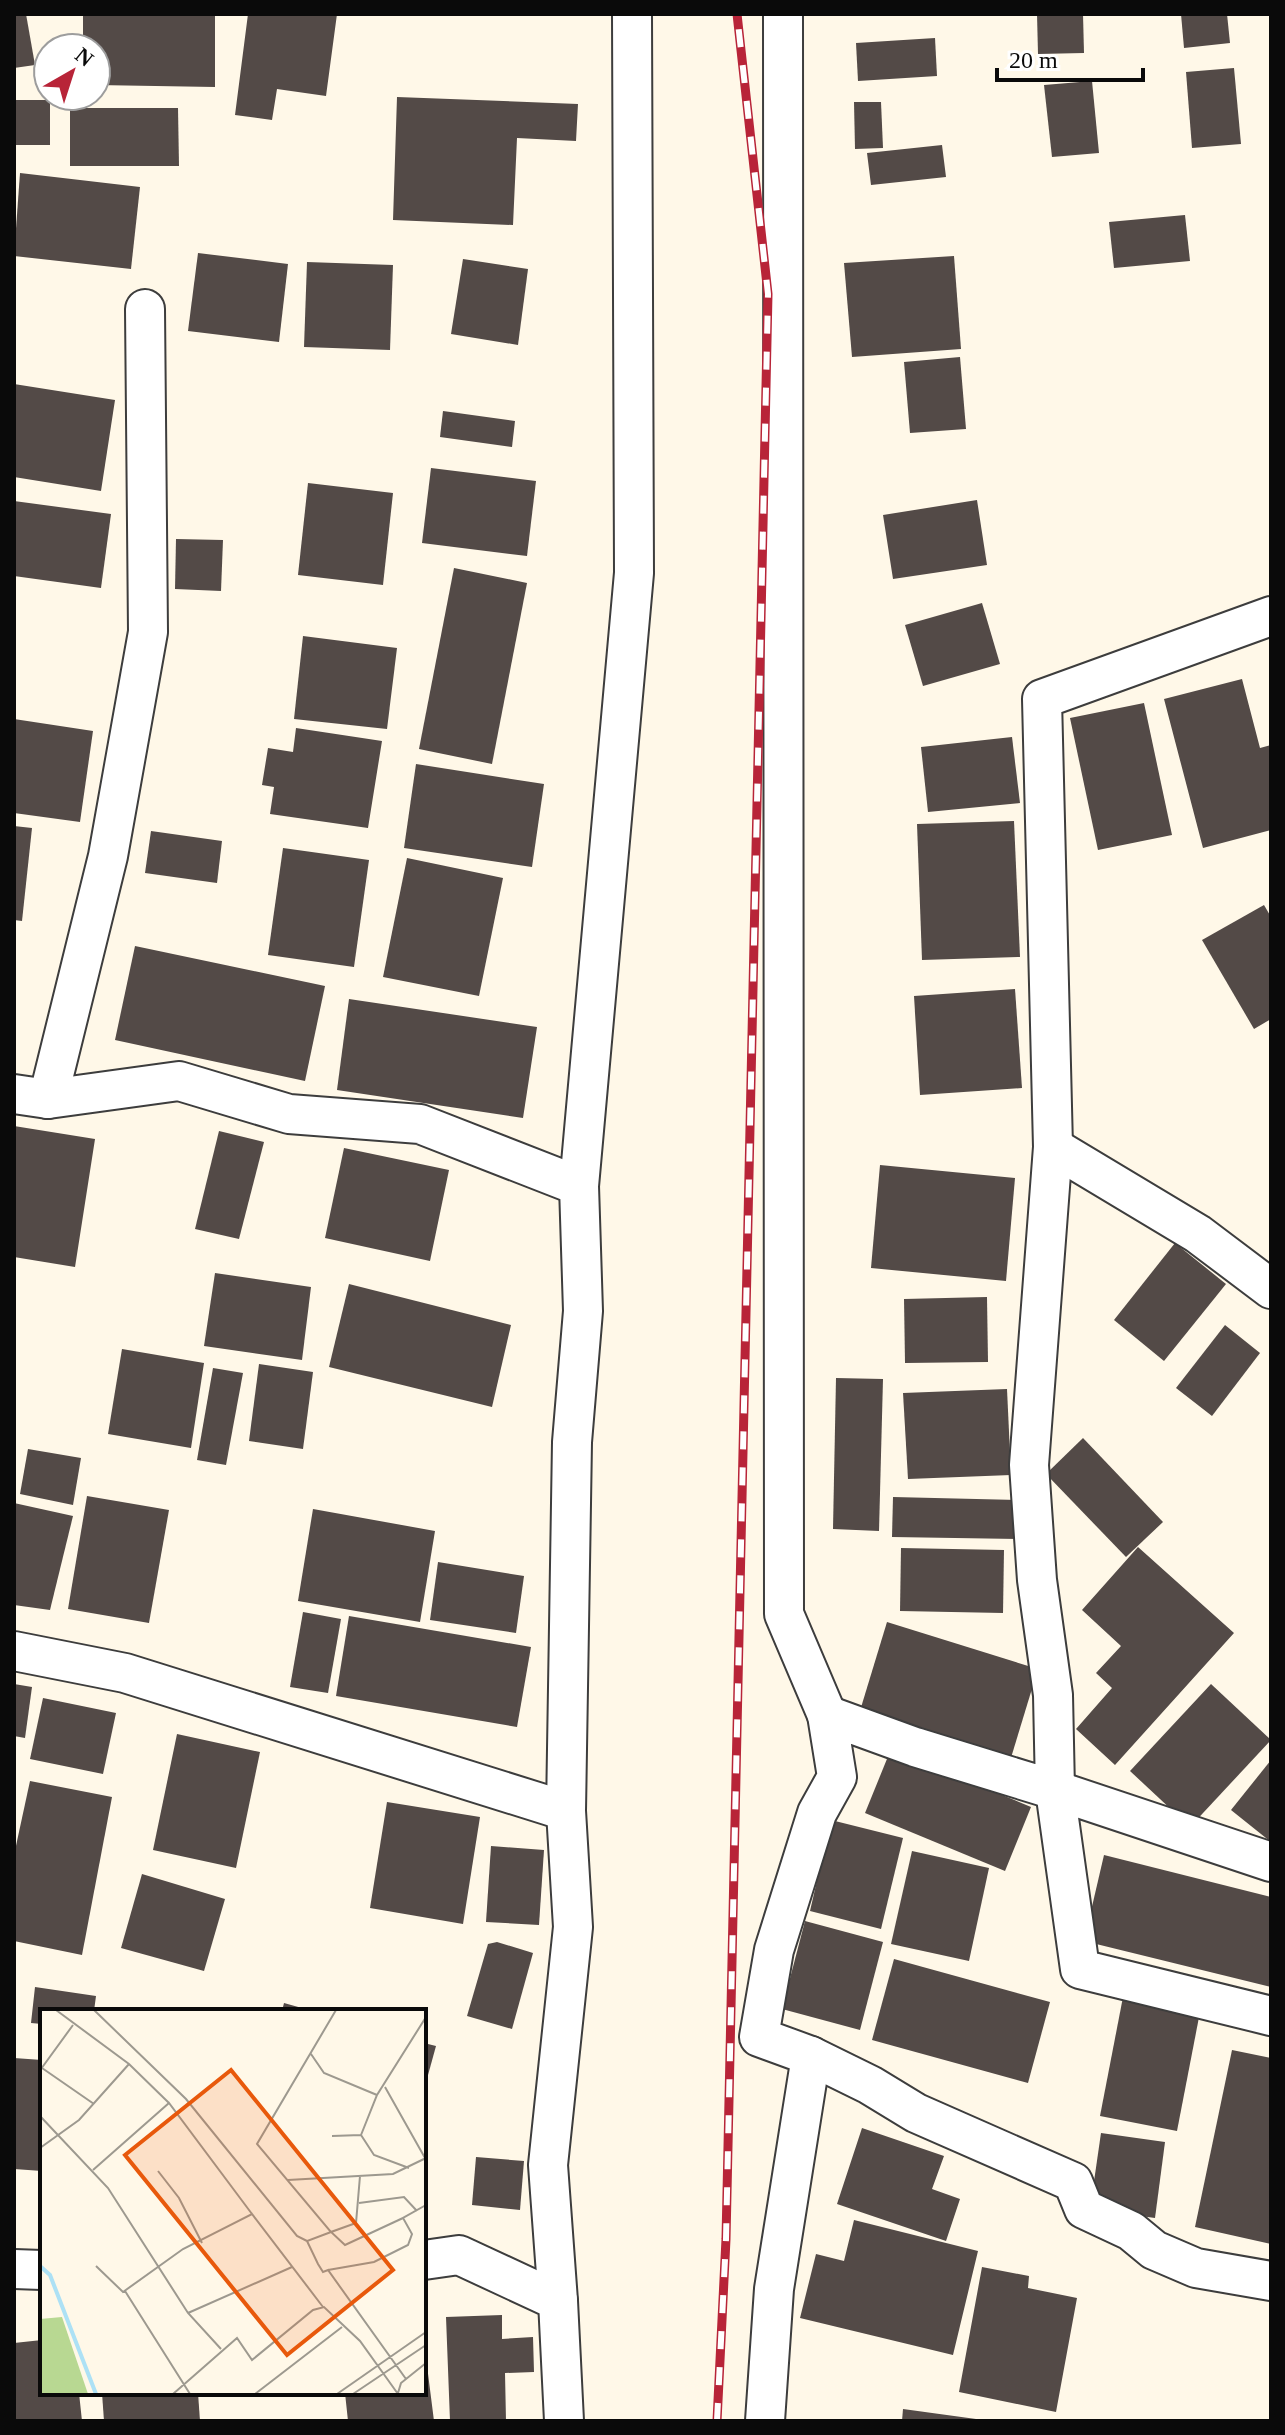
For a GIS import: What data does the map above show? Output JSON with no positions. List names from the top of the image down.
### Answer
{
  "scale_bar": "20 m",
  "north": "top right"
}
